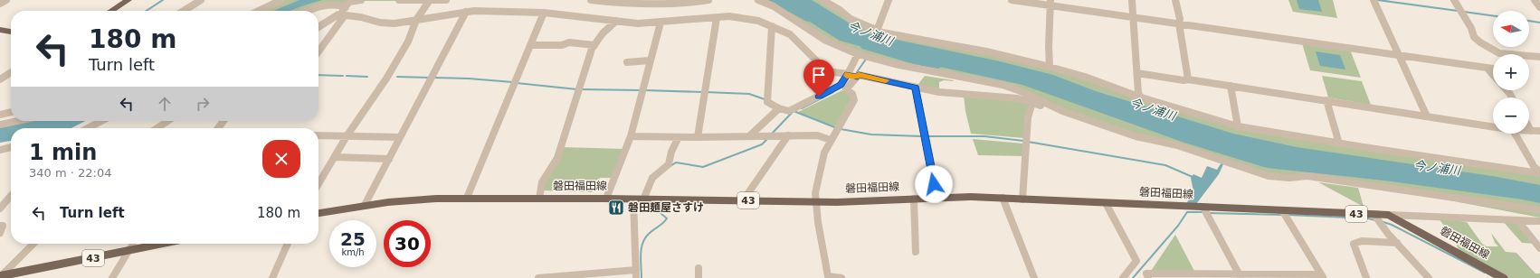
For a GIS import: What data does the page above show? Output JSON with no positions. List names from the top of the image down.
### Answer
{
  "streets": {
    "main road": ["磐田福田線", "43"]
  },
  "water": ["今ノ浦川"],
  "places": {
    "restaurant": ["磐田麺屋さすけ"]
  },
  "north": "left",
  "page": {
    "map_buttons": ["+", "−"],
    "turn": ["180 m", "Turn left"],
    "heading": ["1 min", "340 m · 22:04"],
    "list": [
      {
        "name": "Turn left",
        "value": "180 m"
      }
    ],
    "speed": "25 km/h",
    "limit": "30"
  }
}
